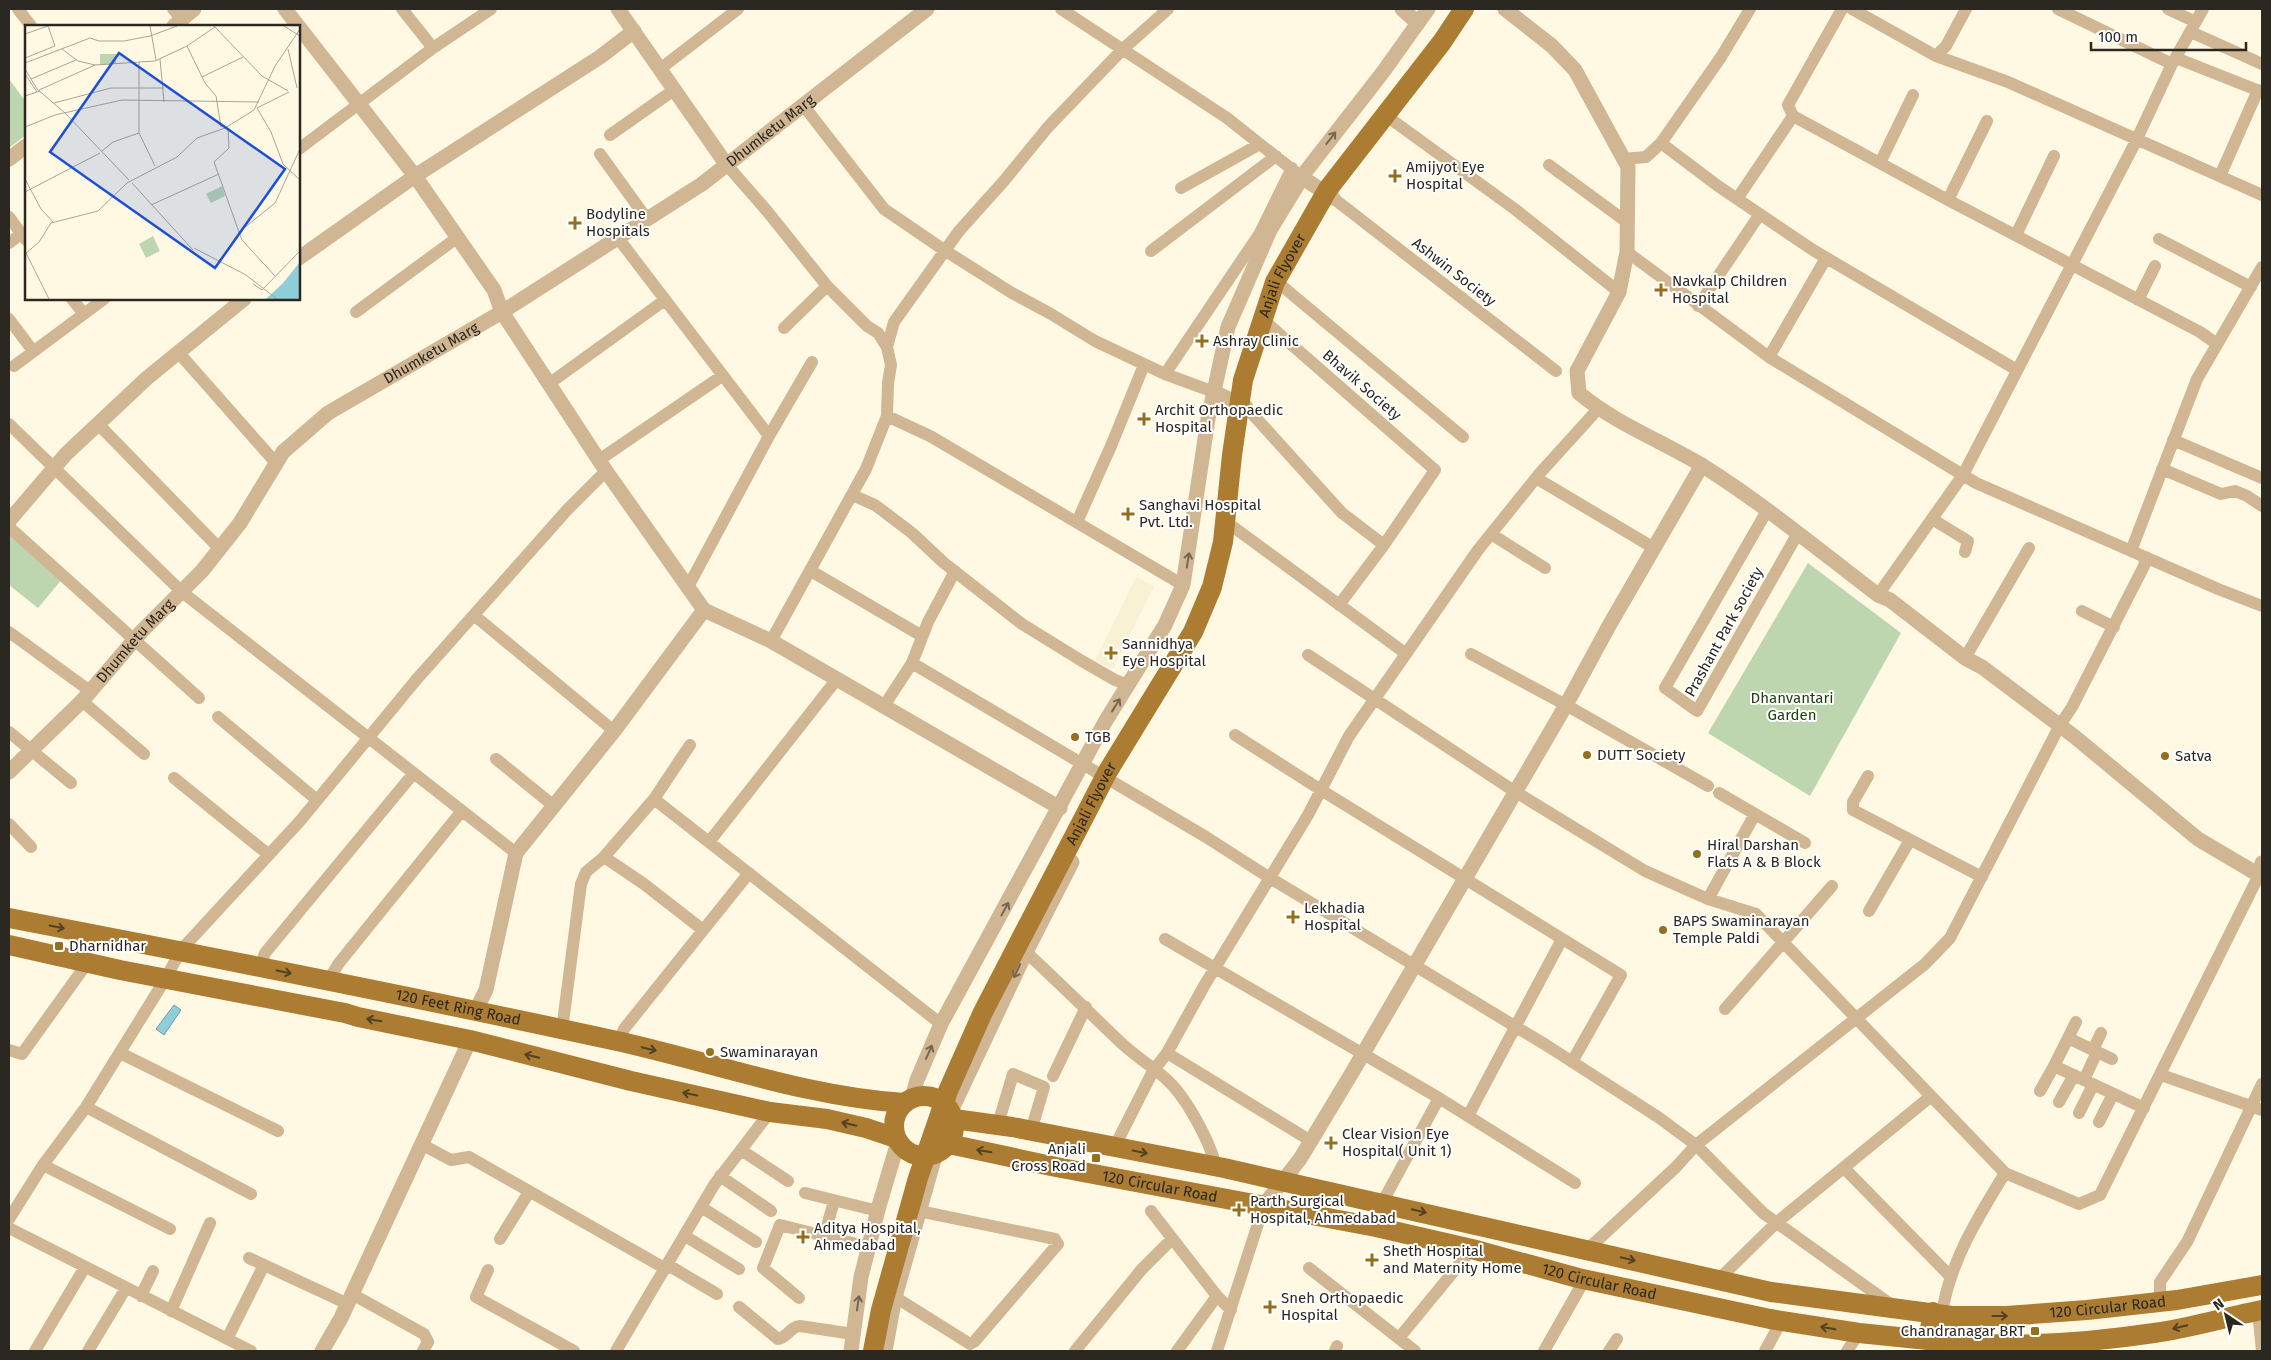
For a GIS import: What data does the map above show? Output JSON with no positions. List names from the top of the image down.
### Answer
{
  "streets": {
    "main road": ["Anjali Flyover", "120 Feet Ring Road", "120 Circular Road"],
    "street": [
      "Dhumketu Marg",
      "Ashwin Society",
      "Bhavik Society",
      "Prashant Park society"
    ]
  },
  "crossings": [
    ["120 Feet Ring Road", "120 Circular Road"]
  ],
  "parks": ["Dhanvantari Garden"],
  "places": {
    "health": [
      "Amijyot Eye Hospital",
      "Bodyline Hospitals",
      "Navkalp Children Hospital",
      "Ashray Clinic",
      "Archit Orthopaedic Hospital",
      "Sanghavi Hospital Pvt. Ltd.",
      "Sannidhya Eye Hospital",
      "Lekhadia Hospital",
      "Clear Vision Eye Hospital( Unit 1)",
      "Parth Surgical Hospital, Ahmedabad",
      "Aditya Hospital, Ahmedabad",
      "Sheth Hospital and Maternity Home",
      "Sneh Orthopaedic Hospital"
    ],
    "other": [
      "TGB",
      "DUTT Society",
      "Satva",
      "Hiral Darshan Flats A & B Block",
      "BAPS Swaminarayan Temple Paldi",
      "Swaminarayan"
    ],
    "transit": ["Dharnidhar", "Anjali Cross Road", "Chandranagar BRT"]
  },
  "scale_bar": "100 m",
  "north": "top left"
}
